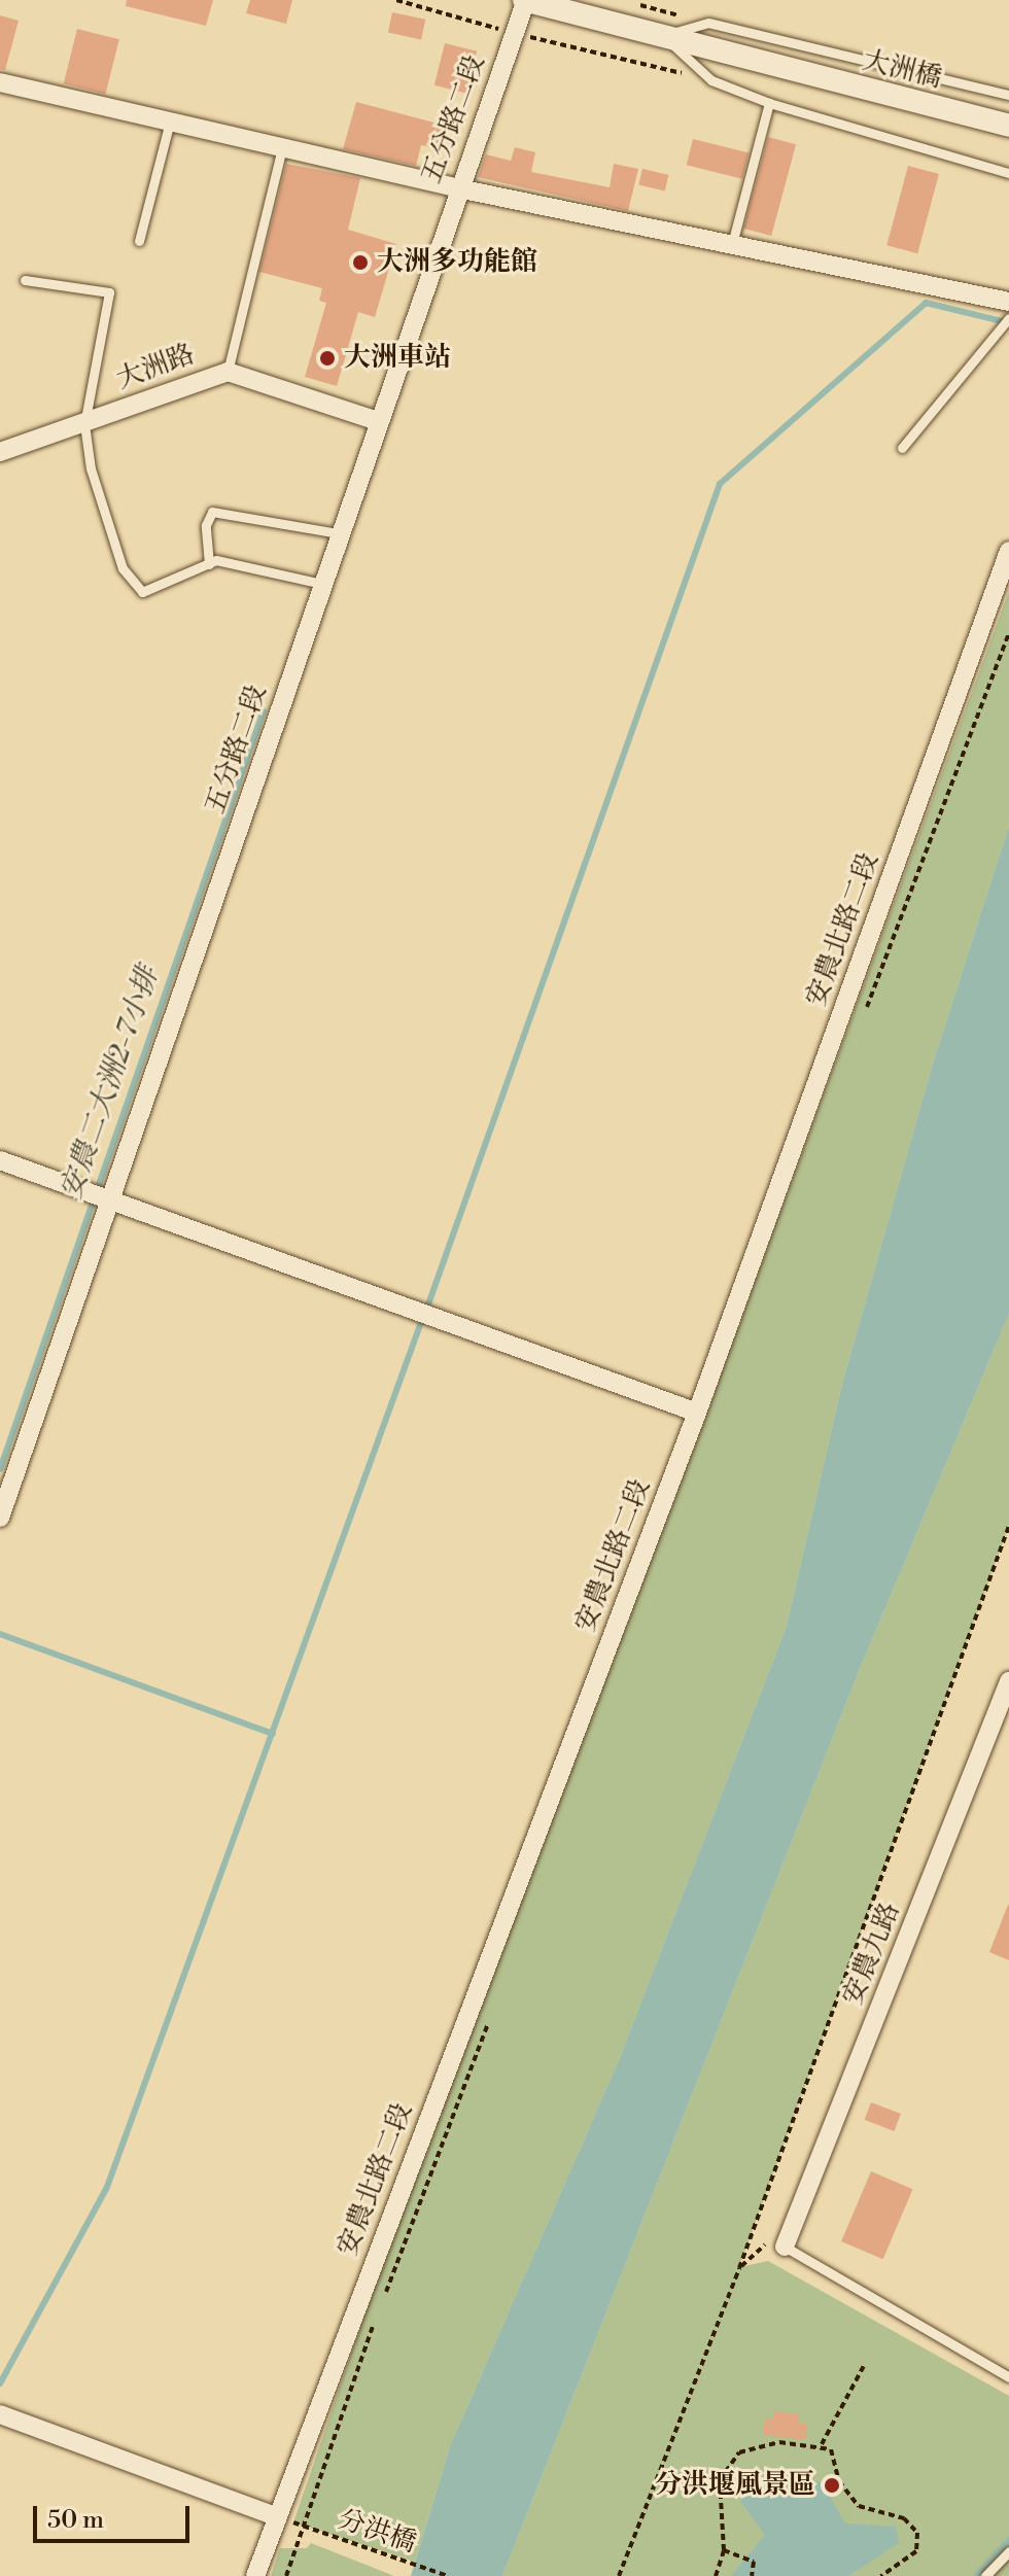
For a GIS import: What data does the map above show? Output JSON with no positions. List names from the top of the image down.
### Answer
{
  "streets": {
    "street": [
      "大洲橋",
      "五分路二段",
      "大洲路",
      "安農北路二段",
      "安農九路"
    ],
    "path": ["分洪橋"]
  },
  "crossings": [
    ["五分路二段", "大洲路"],
    ["安農北路二段", "分洪橋"]
  ],
  "water": ["安農二大洲2-7小排"],
  "places": ["大洲多功能館", "大洲車站", "分洪堰風景區"],
  "scale_bar": "50 m"
}
